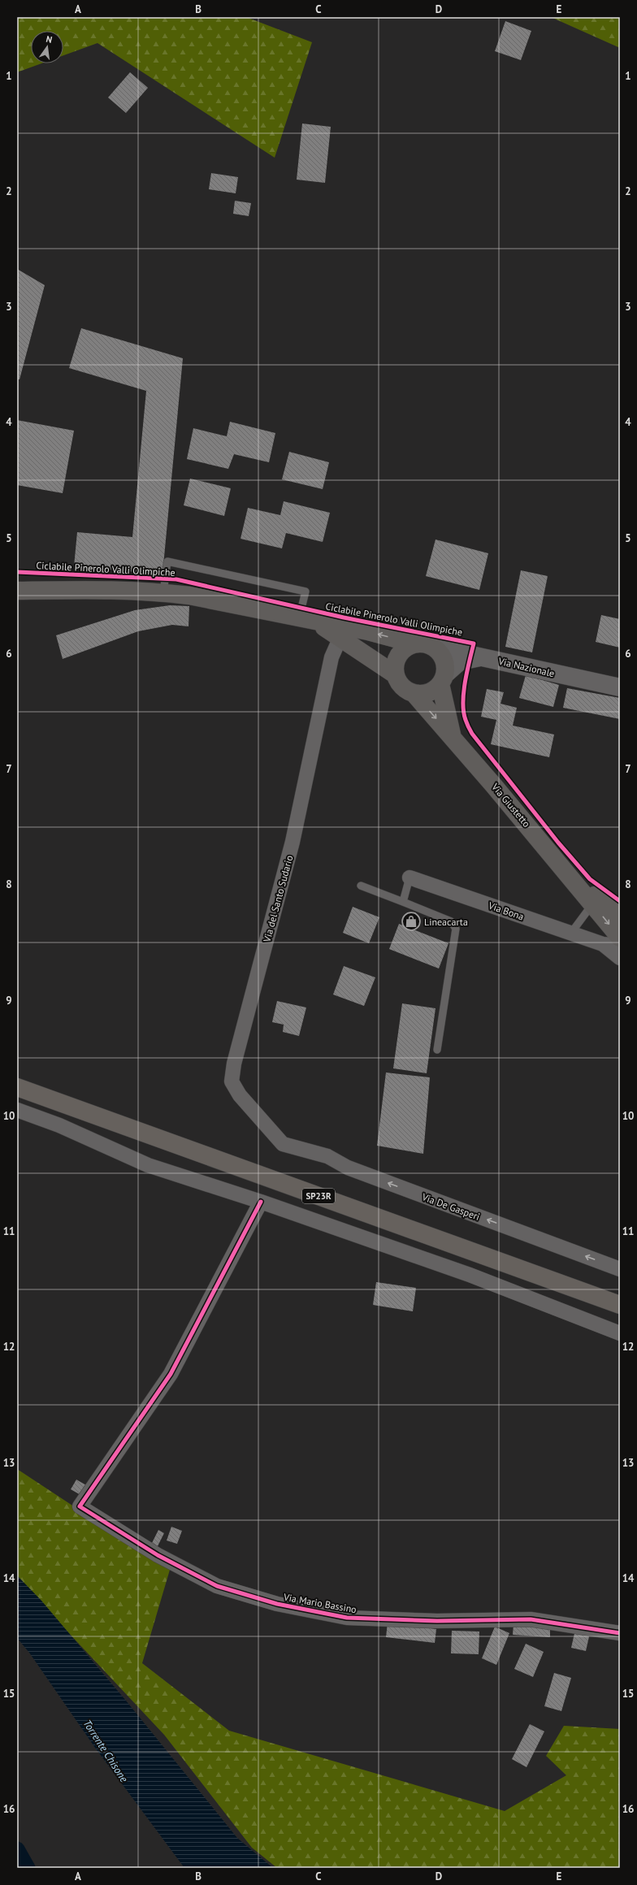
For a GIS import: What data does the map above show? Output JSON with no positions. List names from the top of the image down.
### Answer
{
  "streets": {
    "main road": ["Via Giustetto", "SP23R"],
    "street": [
      "Via Nazionale",
      "Via del Santo Sudario",
      "Via Bona",
      "Via De Gasperi",
      "Via Mario Bassino"
    ],
    "cycle path": ["Ciclabile Pinerolo Valli Olimpiche"]
  },
  "crossings": [
    ["Via Nazionale", "Via Giustetto"],
    ["Via del Santo Sudario", "Via De Gasperi"]
  ],
  "water": ["Torrente Chisone"],
  "places": {
    "shop": ["Lineacarta"]
  },
  "north": "top",
  "grid": {
    "columns": [
      "A",
      "B",
      "C",
      "D",
      "E"
    ],
    "rows": [
      "1",
      "2",
      "3",
      "4",
      "5",
      "6",
      "7",
      "8",
      "9",
      "10",
      "11",
      "12",
      "13",
      "14",
      "15",
      "16"
    ]
  }
}
